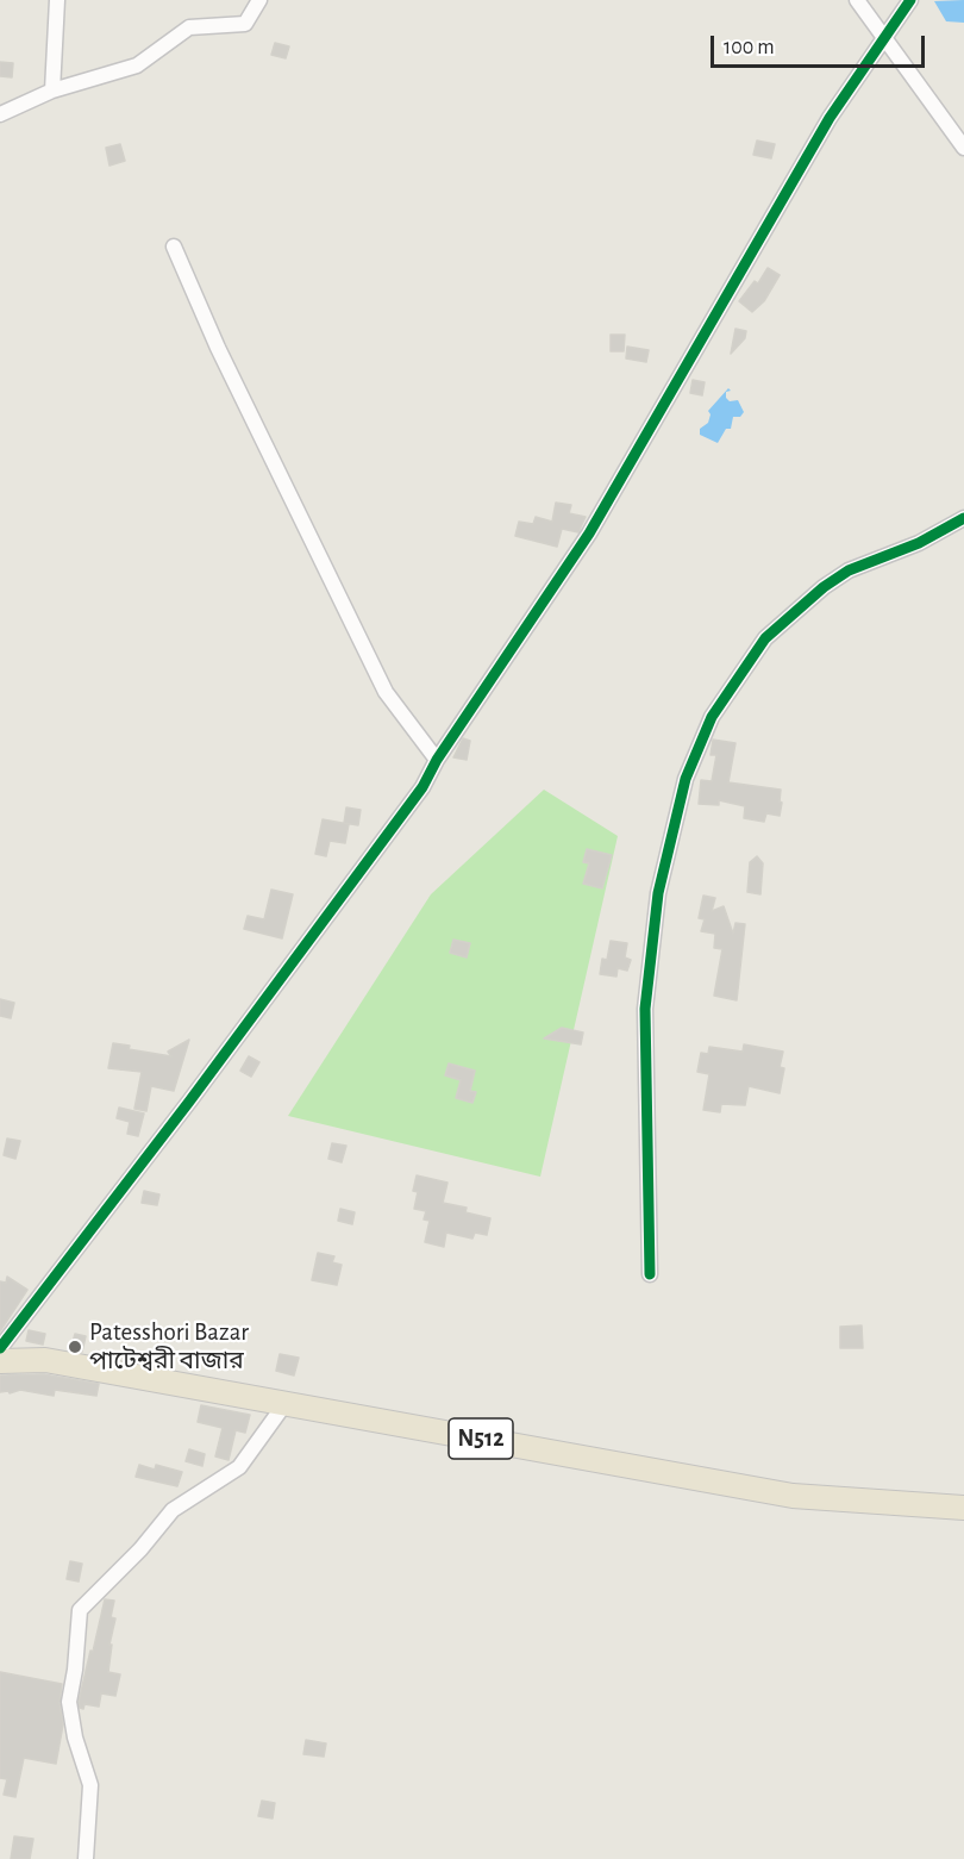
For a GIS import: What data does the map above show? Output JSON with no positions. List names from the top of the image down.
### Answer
{
  "streets": {
    "highway": ["N512"]
  },
  "places": ["Patesshori Bazar পাটেশ্বরী বাজার"],
  "scale_bar": "100 m"
}
